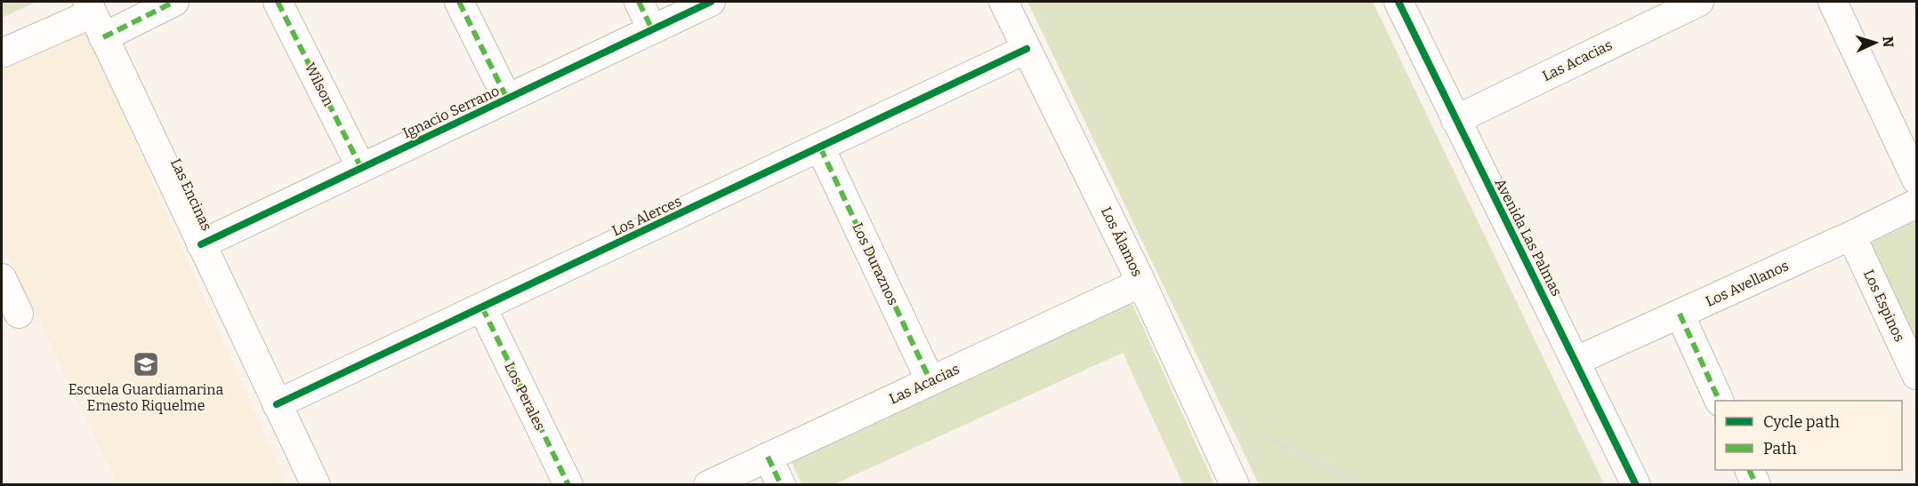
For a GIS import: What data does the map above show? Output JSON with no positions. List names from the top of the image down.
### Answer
{
  "streets": {
    "street": [
      "Las Acacias",
      "Wilson",
      "Ignacio Serrano",
      "Las Encinas",
      "Los Alerces",
      "Avenida Las Palmas",
      "Los Álamos",
      "Los Duraznos",
      "Los Avellanos",
      "Los Espinos",
      "Los Perales"
    ]
  },
  "crossings": [
    ["Las Acacias", "Avenida Las Palmas"],
    ["Las Acacias", "Los Álamos"],
    ["Las Acacias", "Los Duraznos"],
    ["Wilson", "Ignacio Serrano"],
    ["Ignacio Serrano", "Las Encinas"],
    ["Las Encinas", "Los Alerces"],
    ["Los Alerces", "Los Álamos"],
    ["Los Alerces", "Los Duraznos"],
    ["Los Alerces", "Los Perales"],
    ["Avenida Las Palmas", "Los Avellanos"],
    ["Los Avellanos", "Los Espinos"]
  ],
  "places": {
    "school or university": ["Escuela Guardiamarina Ernesto Riquelme"]
  },
  "legend": ["Cycle path", "Path"],
  "north": "right"
}
